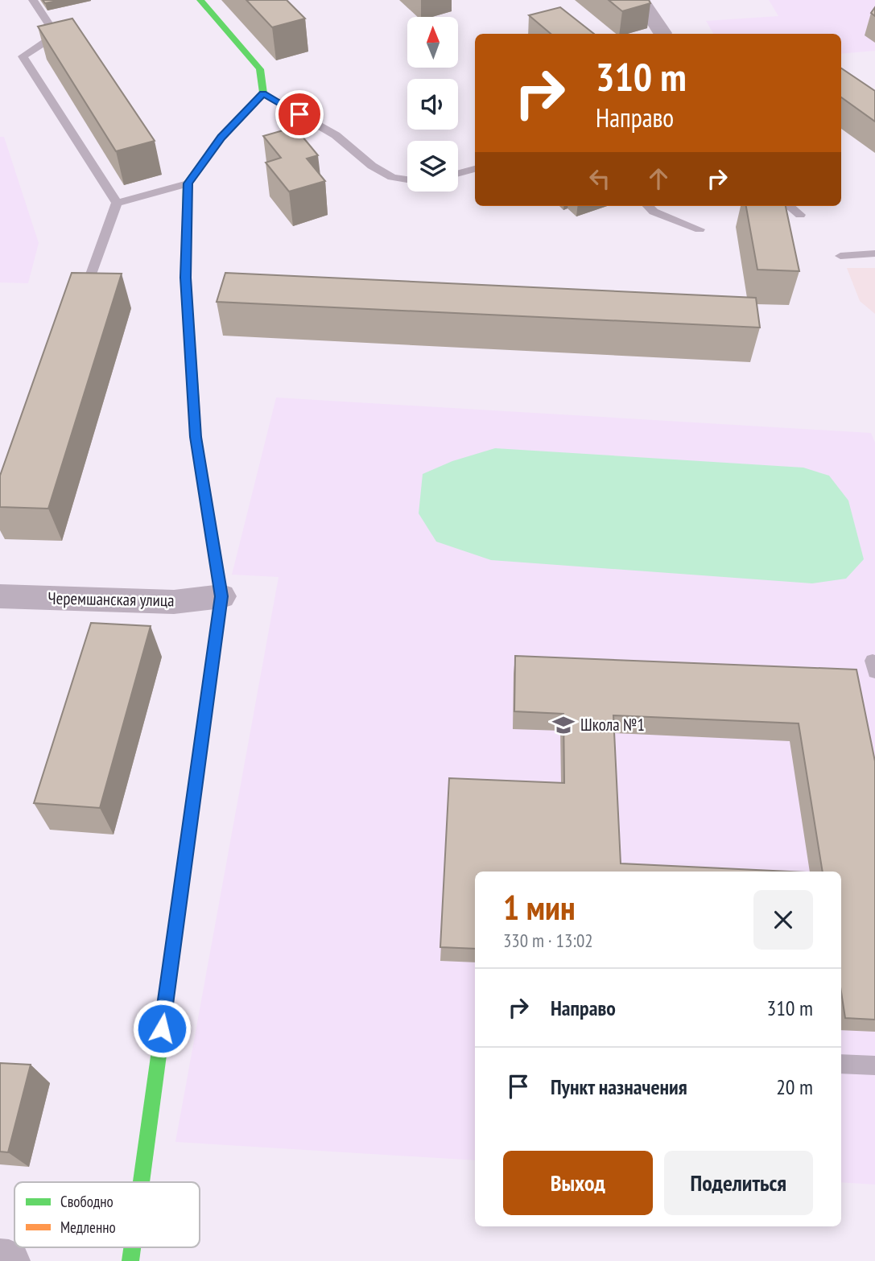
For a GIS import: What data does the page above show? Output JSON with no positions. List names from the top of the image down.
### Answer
{
  "streets": {
    "street": ["Черемшанская улица"]
  },
  "places": {
    "school or university": ["Школа №1"]
  },
  "legend": ["Свободно", "Медленно"],
  "north": "top",
  "page": {
    "turn": ["310 m", "Направо"],
    "heading": ["1 мин", "330 m · 13:02"],
    "list": [
      {
        "name": "Направо",
        "value": "310 m"
      },
      {
        "name": "Пункт назначения",
        "value": "20 m"
      }
    ],
    "buttons": ["Выход", "Поделиться"]
  }
}
